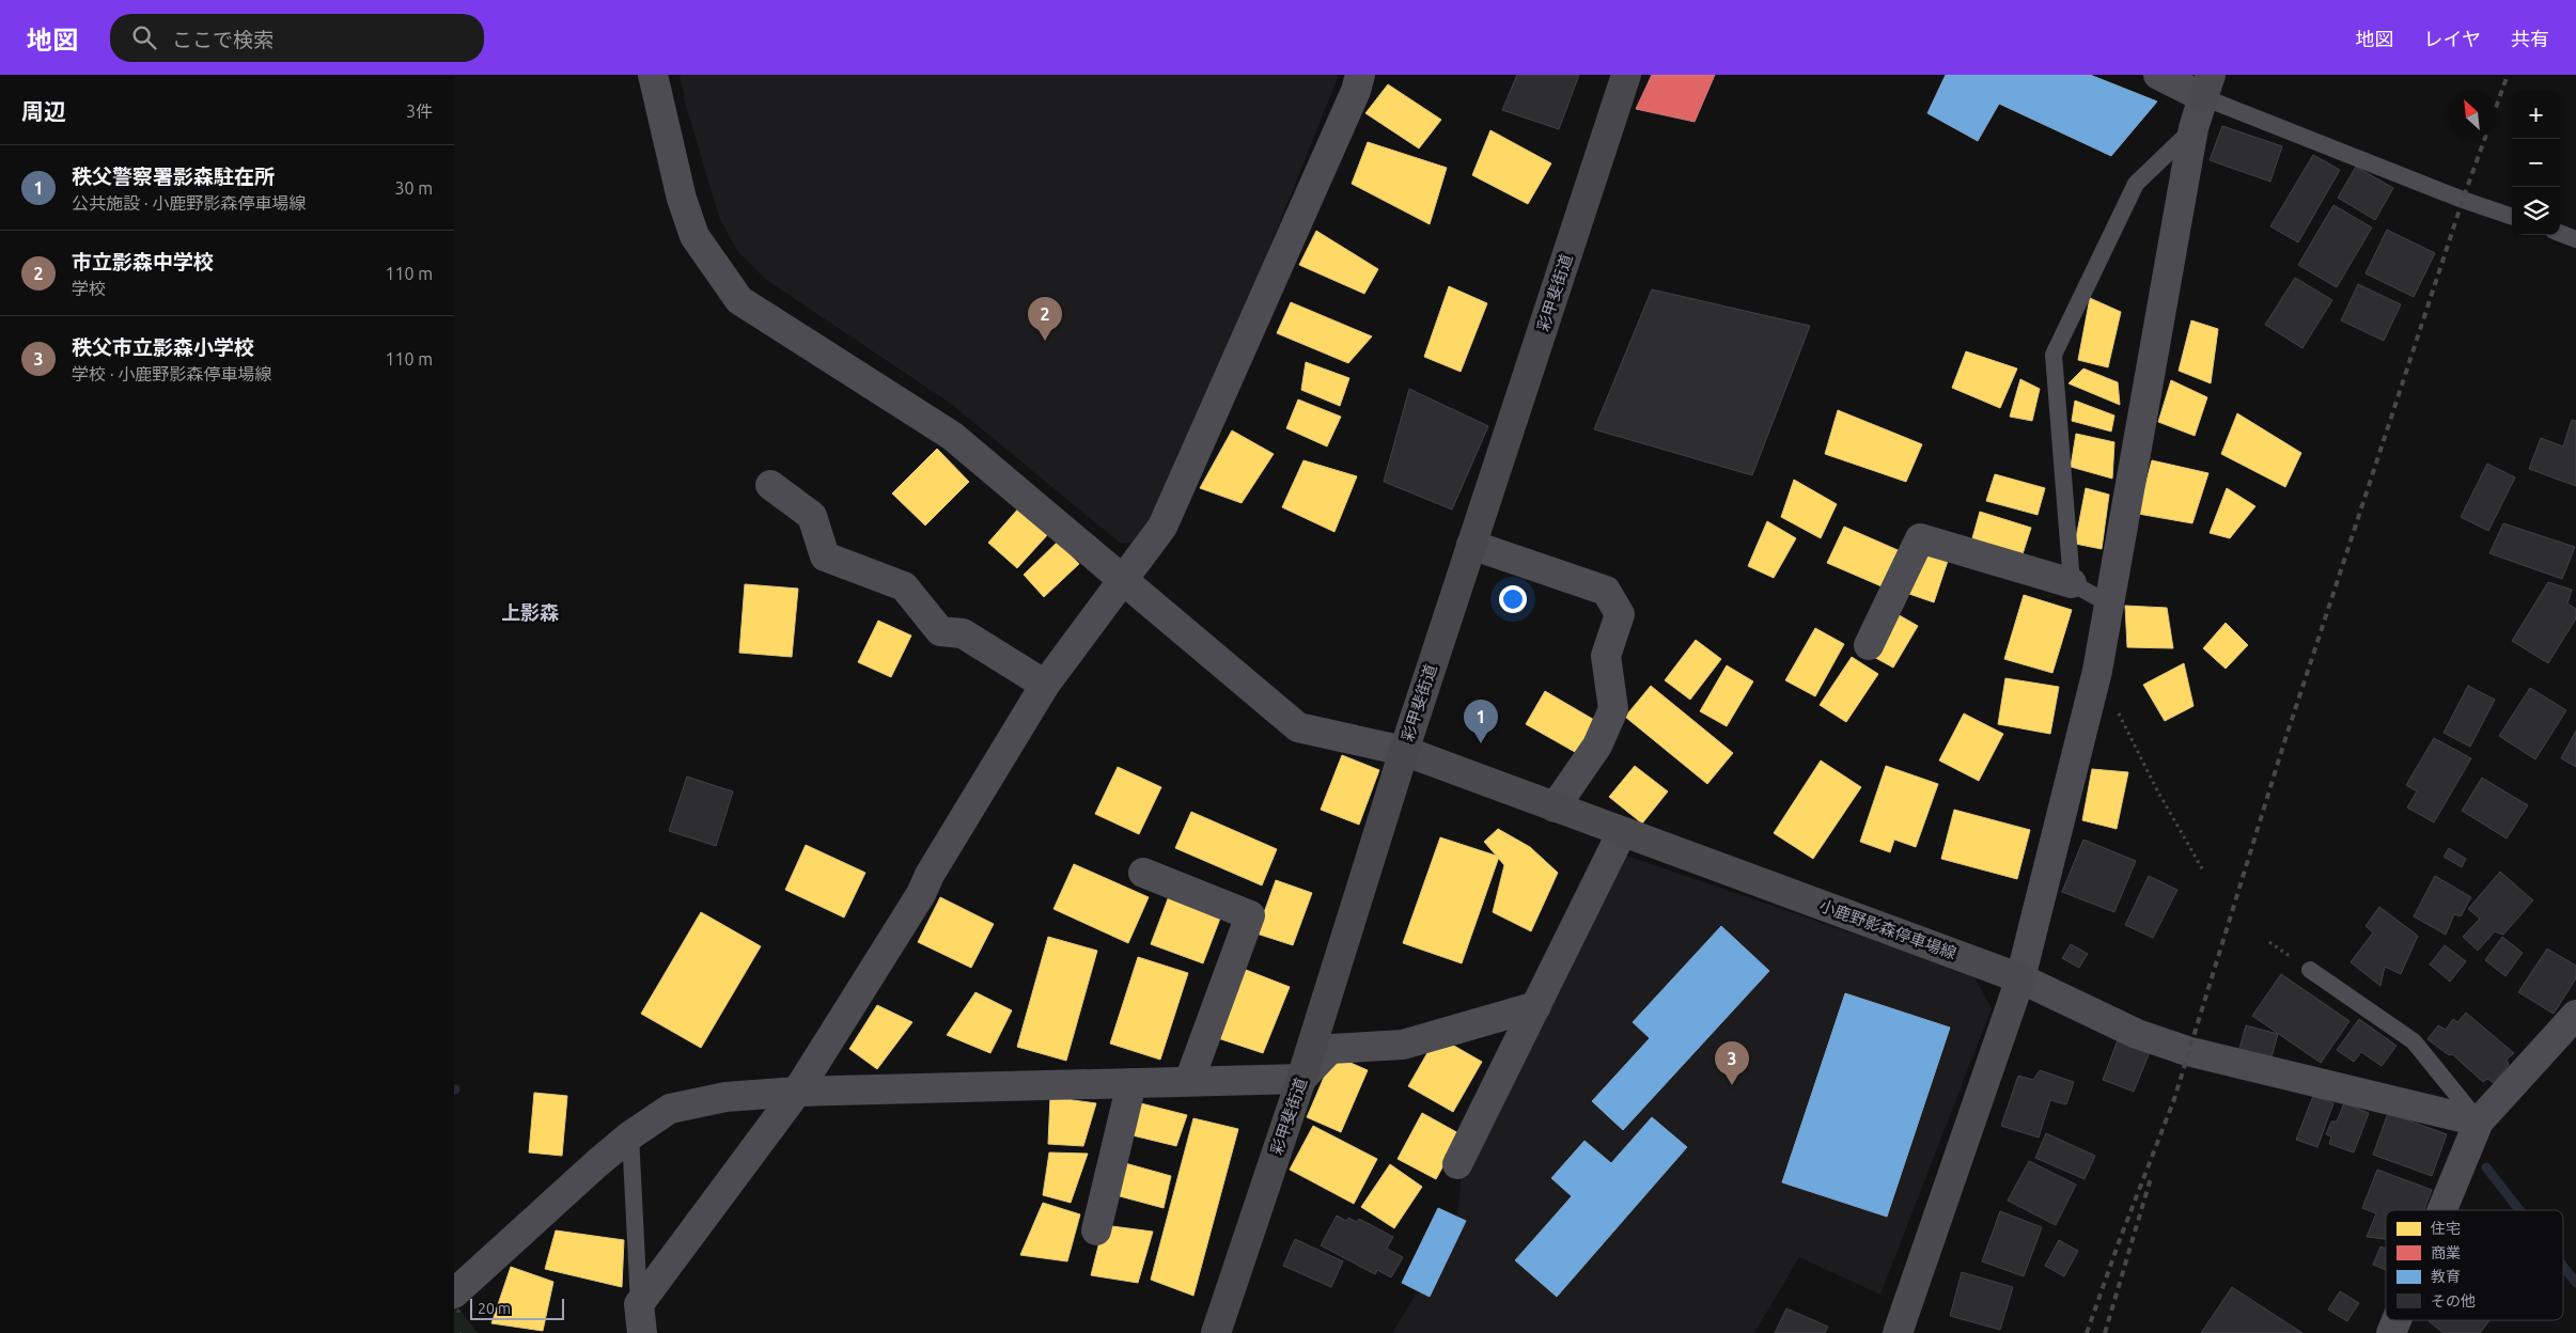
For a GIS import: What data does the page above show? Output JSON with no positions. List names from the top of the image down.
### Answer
{
  "streets": {
    "highway": ["彩甲斐街道"],
    "main road": ["小鹿野影森停車場線"]
  },
  "crossings": [
    ["彩甲斐街道", "小鹿野影森停車場線"]
  ],
  "districts": ["上影森"],
  "legend": [
    "住宅",
    "商業",
    "教育",
    "その他"
  ],
  "scale_bar": "20 m",
  "north": "top left",
  "page": {
    "header": "地図",
    "search": "ここで検索",
    "nav": ["地図", "レイヤ", "共有"],
    "heading": ["周辺", "3件"],
    "map_buttons": ["+", "−"],
    "list": [
      {
        "mark": "1",
        "name": "秩父警察署影森駐在所",
        "note": "公共施設 · 小鹿野影森停車場線",
        "value": "30 m"
      },
      {
        "mark": "2",
        "name": "市立影森中学校",
        "note": "学校",
        "value": "110 m"
      },
      {
        "mark": "3",
        "name": "秩父市立影森小学校",
        "note": "学校 · 小鹿野影森停車場線",
        "value": "110 m"
      }
    ],
    "pins": ["2", "1", "3"],
    "scale": "20 m"
  }
}
